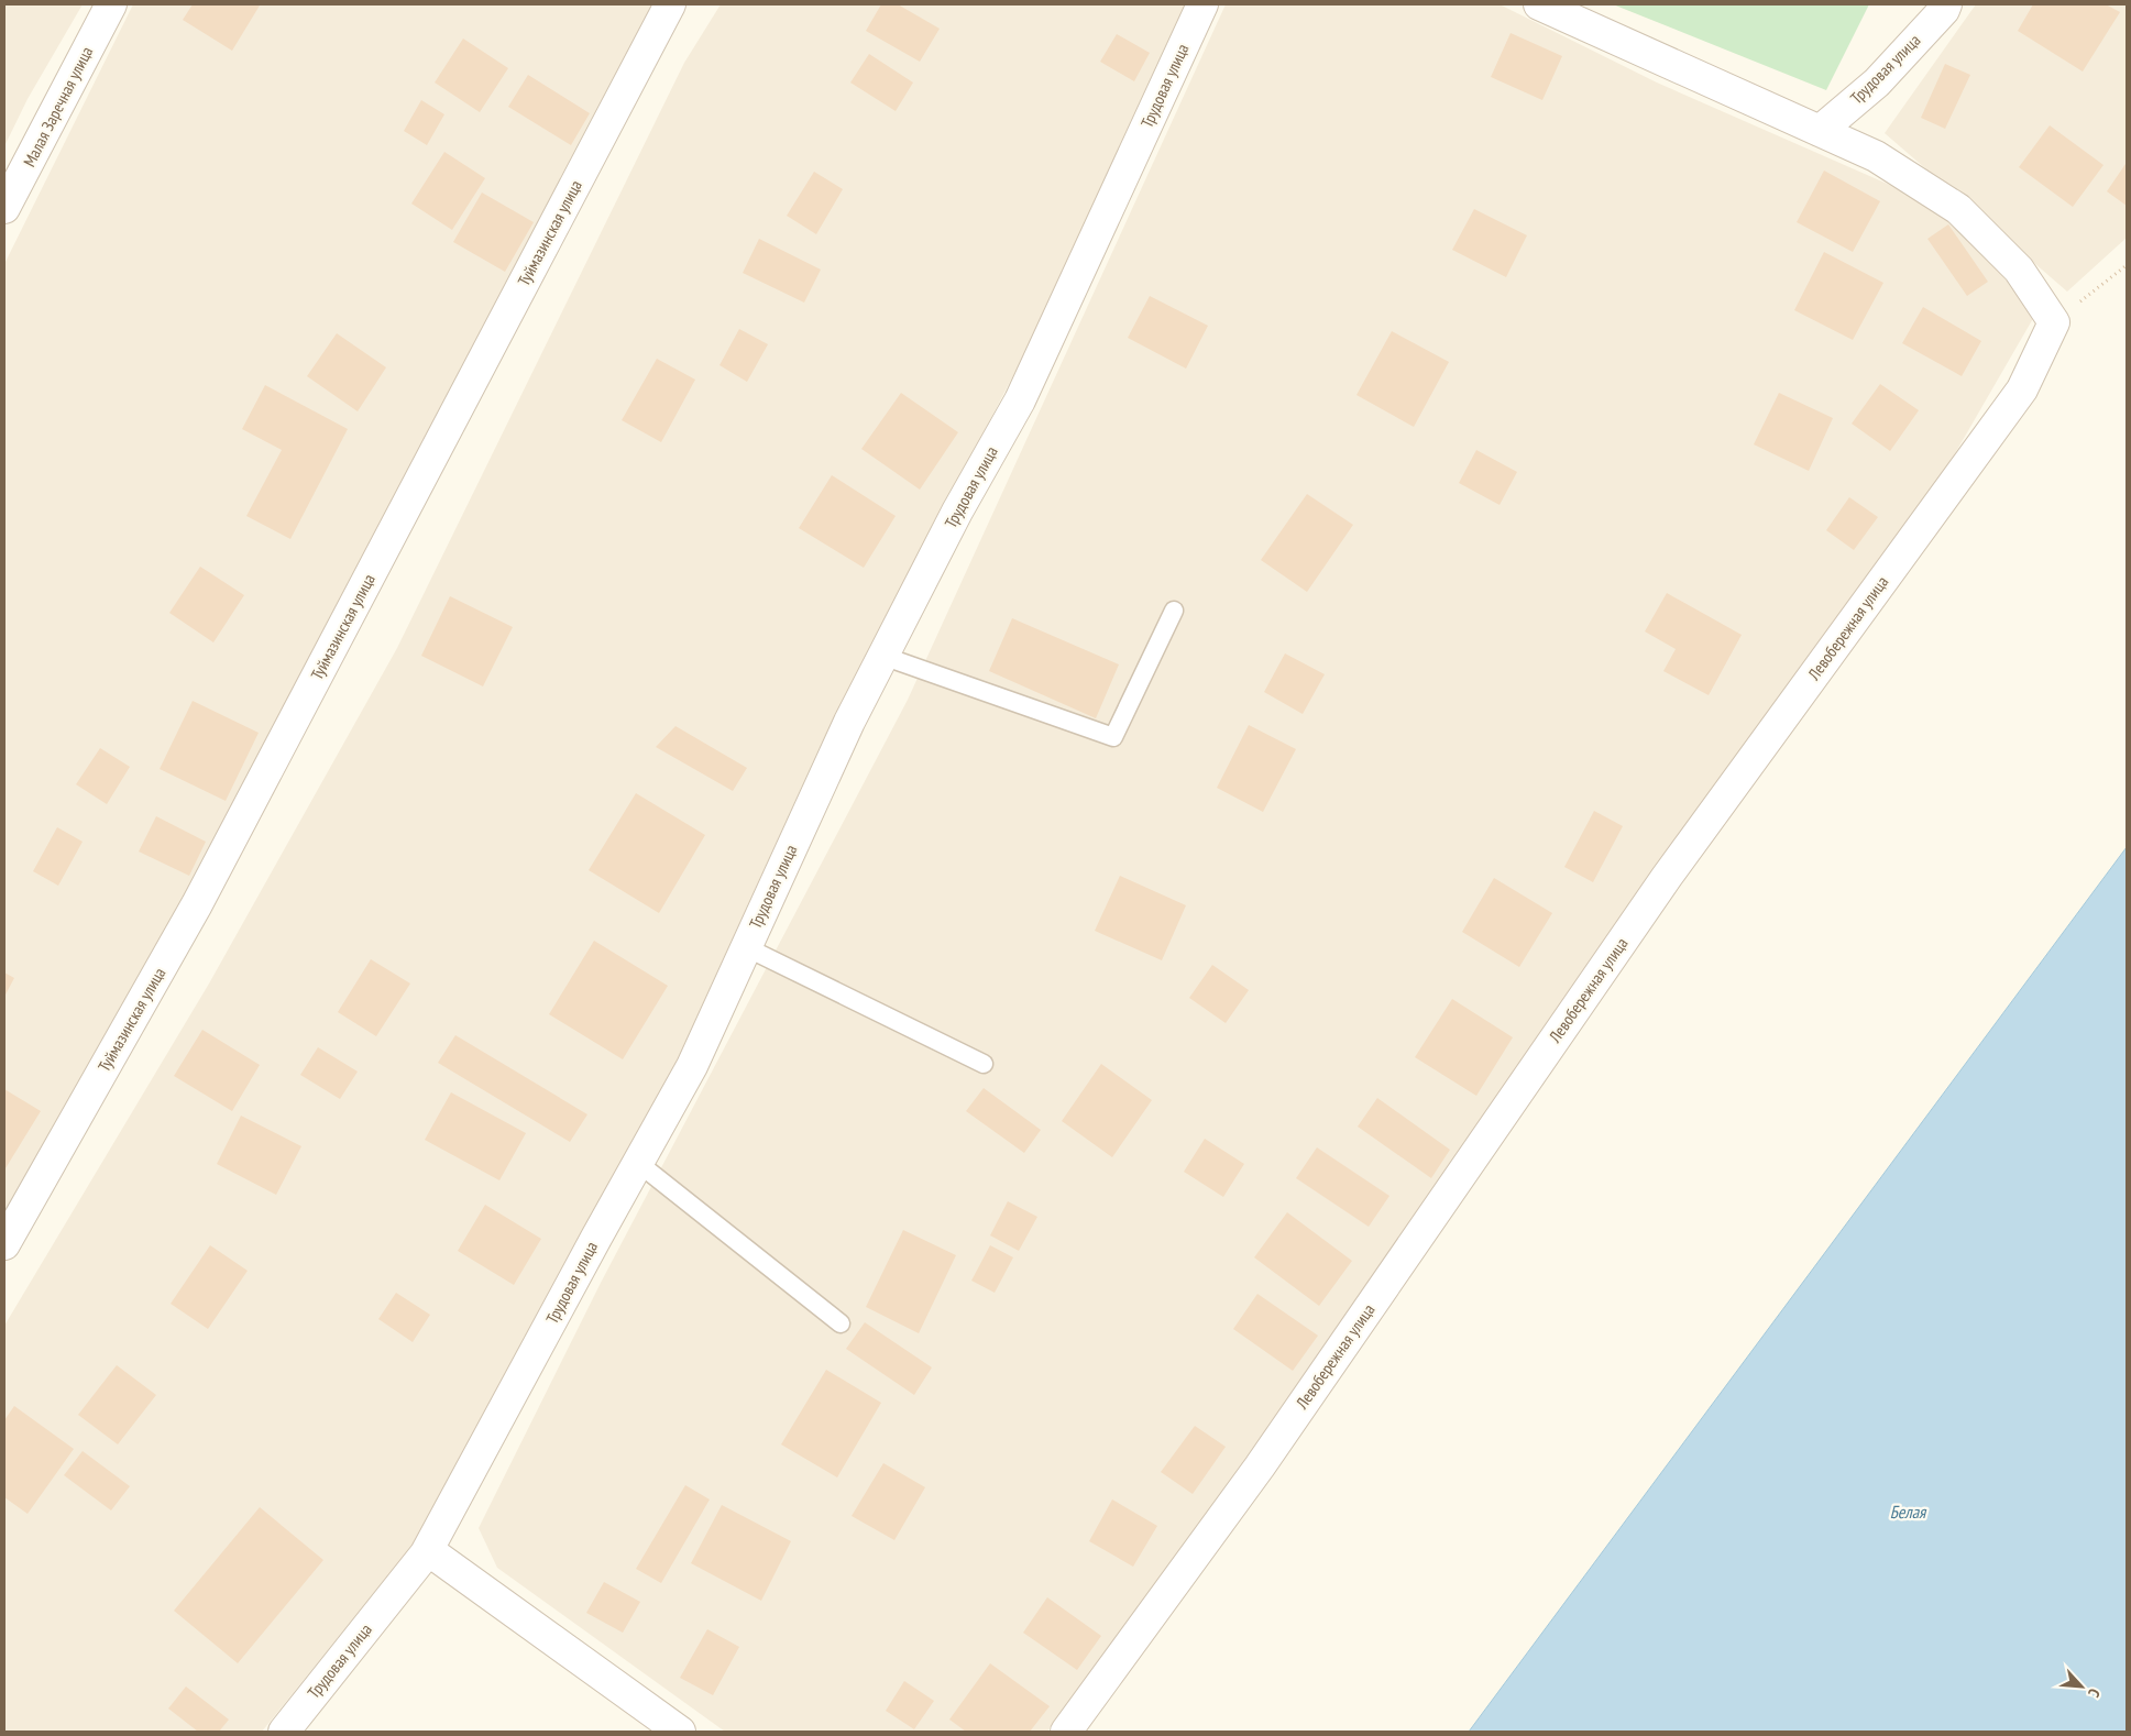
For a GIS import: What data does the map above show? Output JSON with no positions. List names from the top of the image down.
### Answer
{
  "streets": {
    "street": [
      "Трудовая улица",
      "Малая Заречная улица",
      "Туймазинская улица",
      "Левобережная улица"
    ]
  },
  "water": ["Белая"],
  "north": "bottom right"
}
